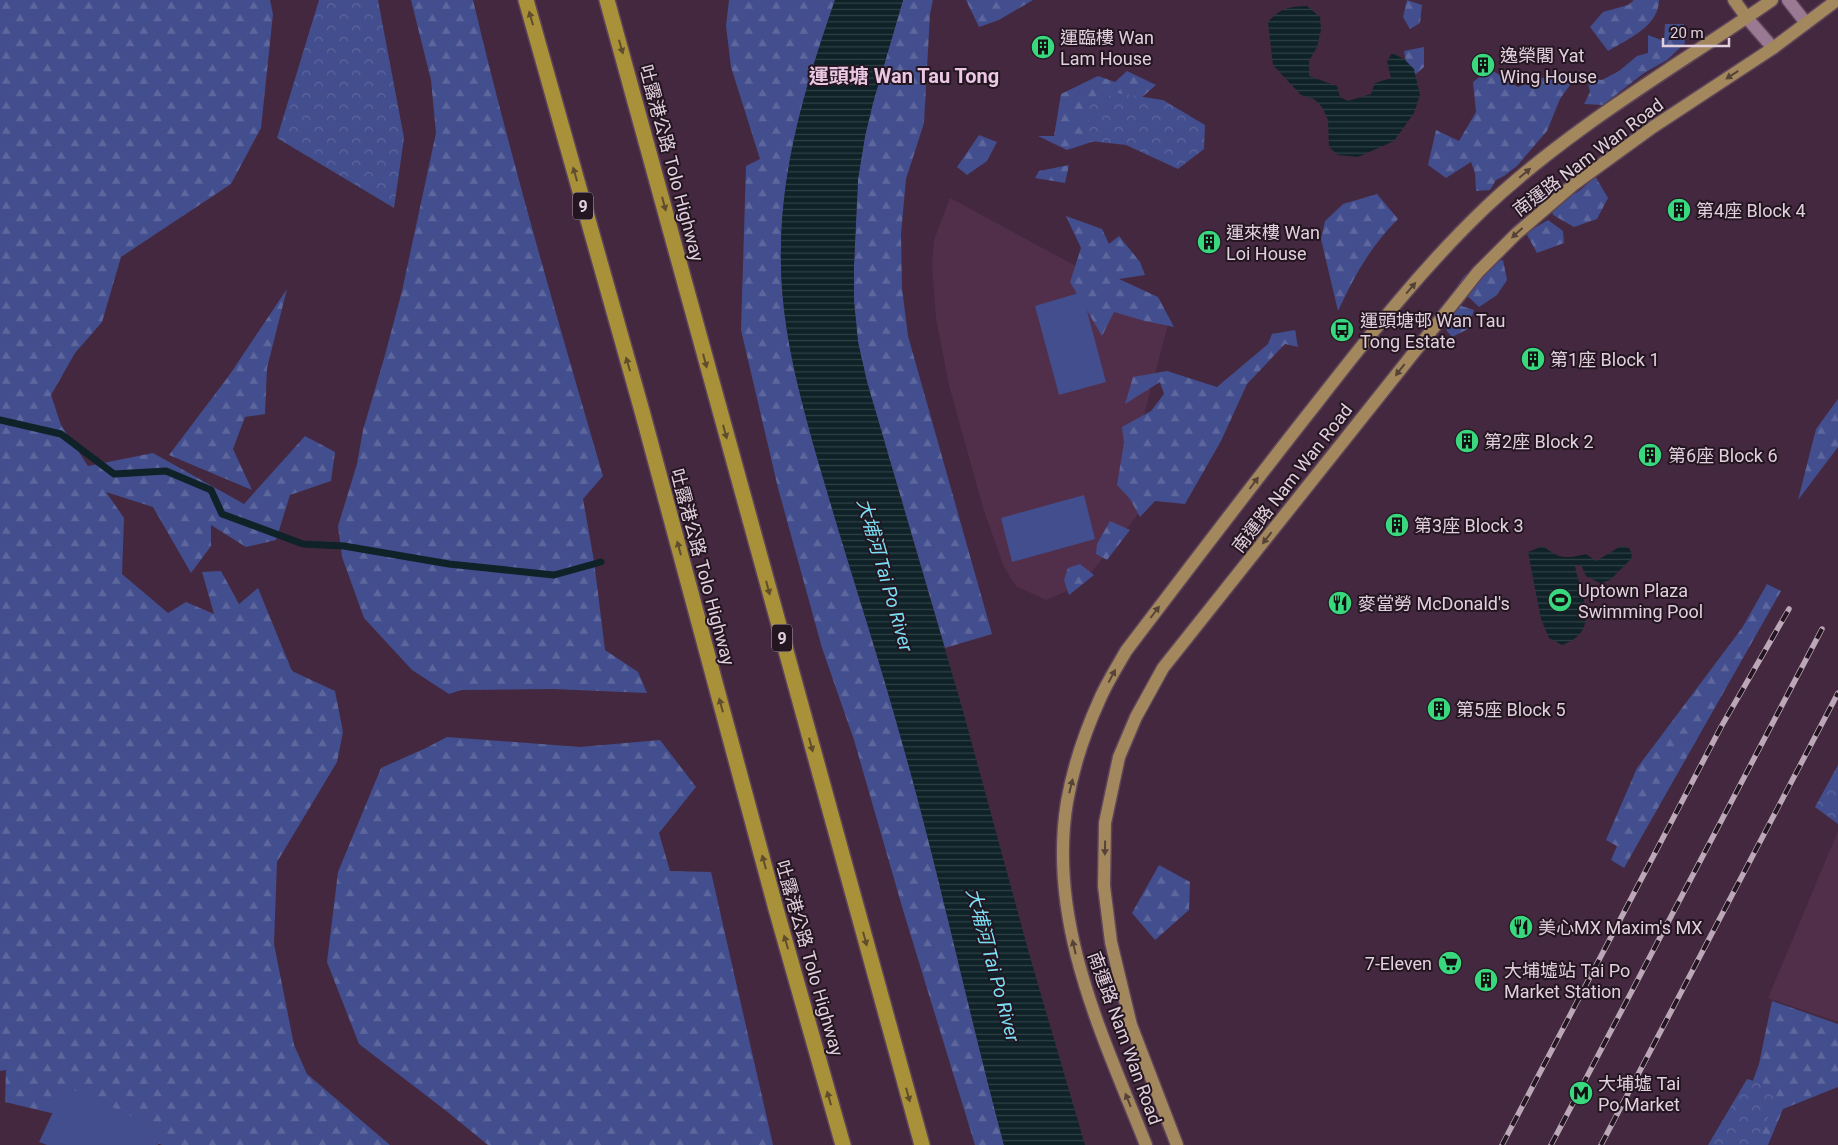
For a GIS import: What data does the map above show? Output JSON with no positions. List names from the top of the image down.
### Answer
{
  "streets": {
    "highway": ["吐露港公路 Tolo Highway", "9"],
    "main road": ["南運路 Nam Wan Road"]
  },
  "districts": ["運頭塘 Wan Tau Tong"],
  "water": ["大埔河 Tai Po River"],
  "places": {
    "building": [
      "運臨樓 Wan Lam House",
      "逸榮閣 Yat Wing House",
      "第4座 Block 4",
      "運來樓 Wan Loi House",
      "第1座 Block 1",
      "第2座 Block 2",
      "第6座 Block 6",
      "第3座 Block 3",
      "第5座 Block 5",
      "大埔墟站 Tai Po Market Station"
    ],
    "bus stop": ["運頭塘邨 Wan Tau Tong Estate"],
    "sports": ["Uptown Plaza Swimming Pool"],
    "restaurant": ["麥當勞 McDonald's", "美心MX Maxim's MX"],
    "supermarket": ["7-Eleven"],
    "metro station": ["大埔墟 Tai Po Market"]
  },
  "scale_bar": "20 m"
}
